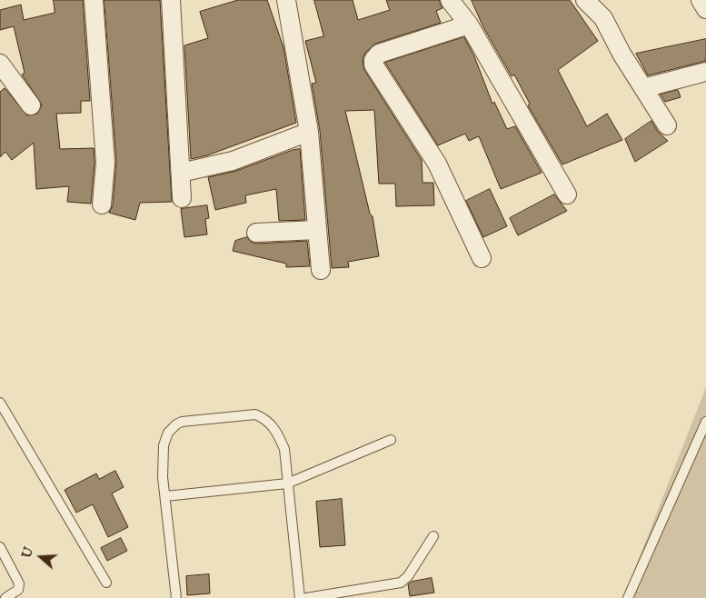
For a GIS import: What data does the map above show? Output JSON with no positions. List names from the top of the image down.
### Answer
{
  "north": "left"
}
